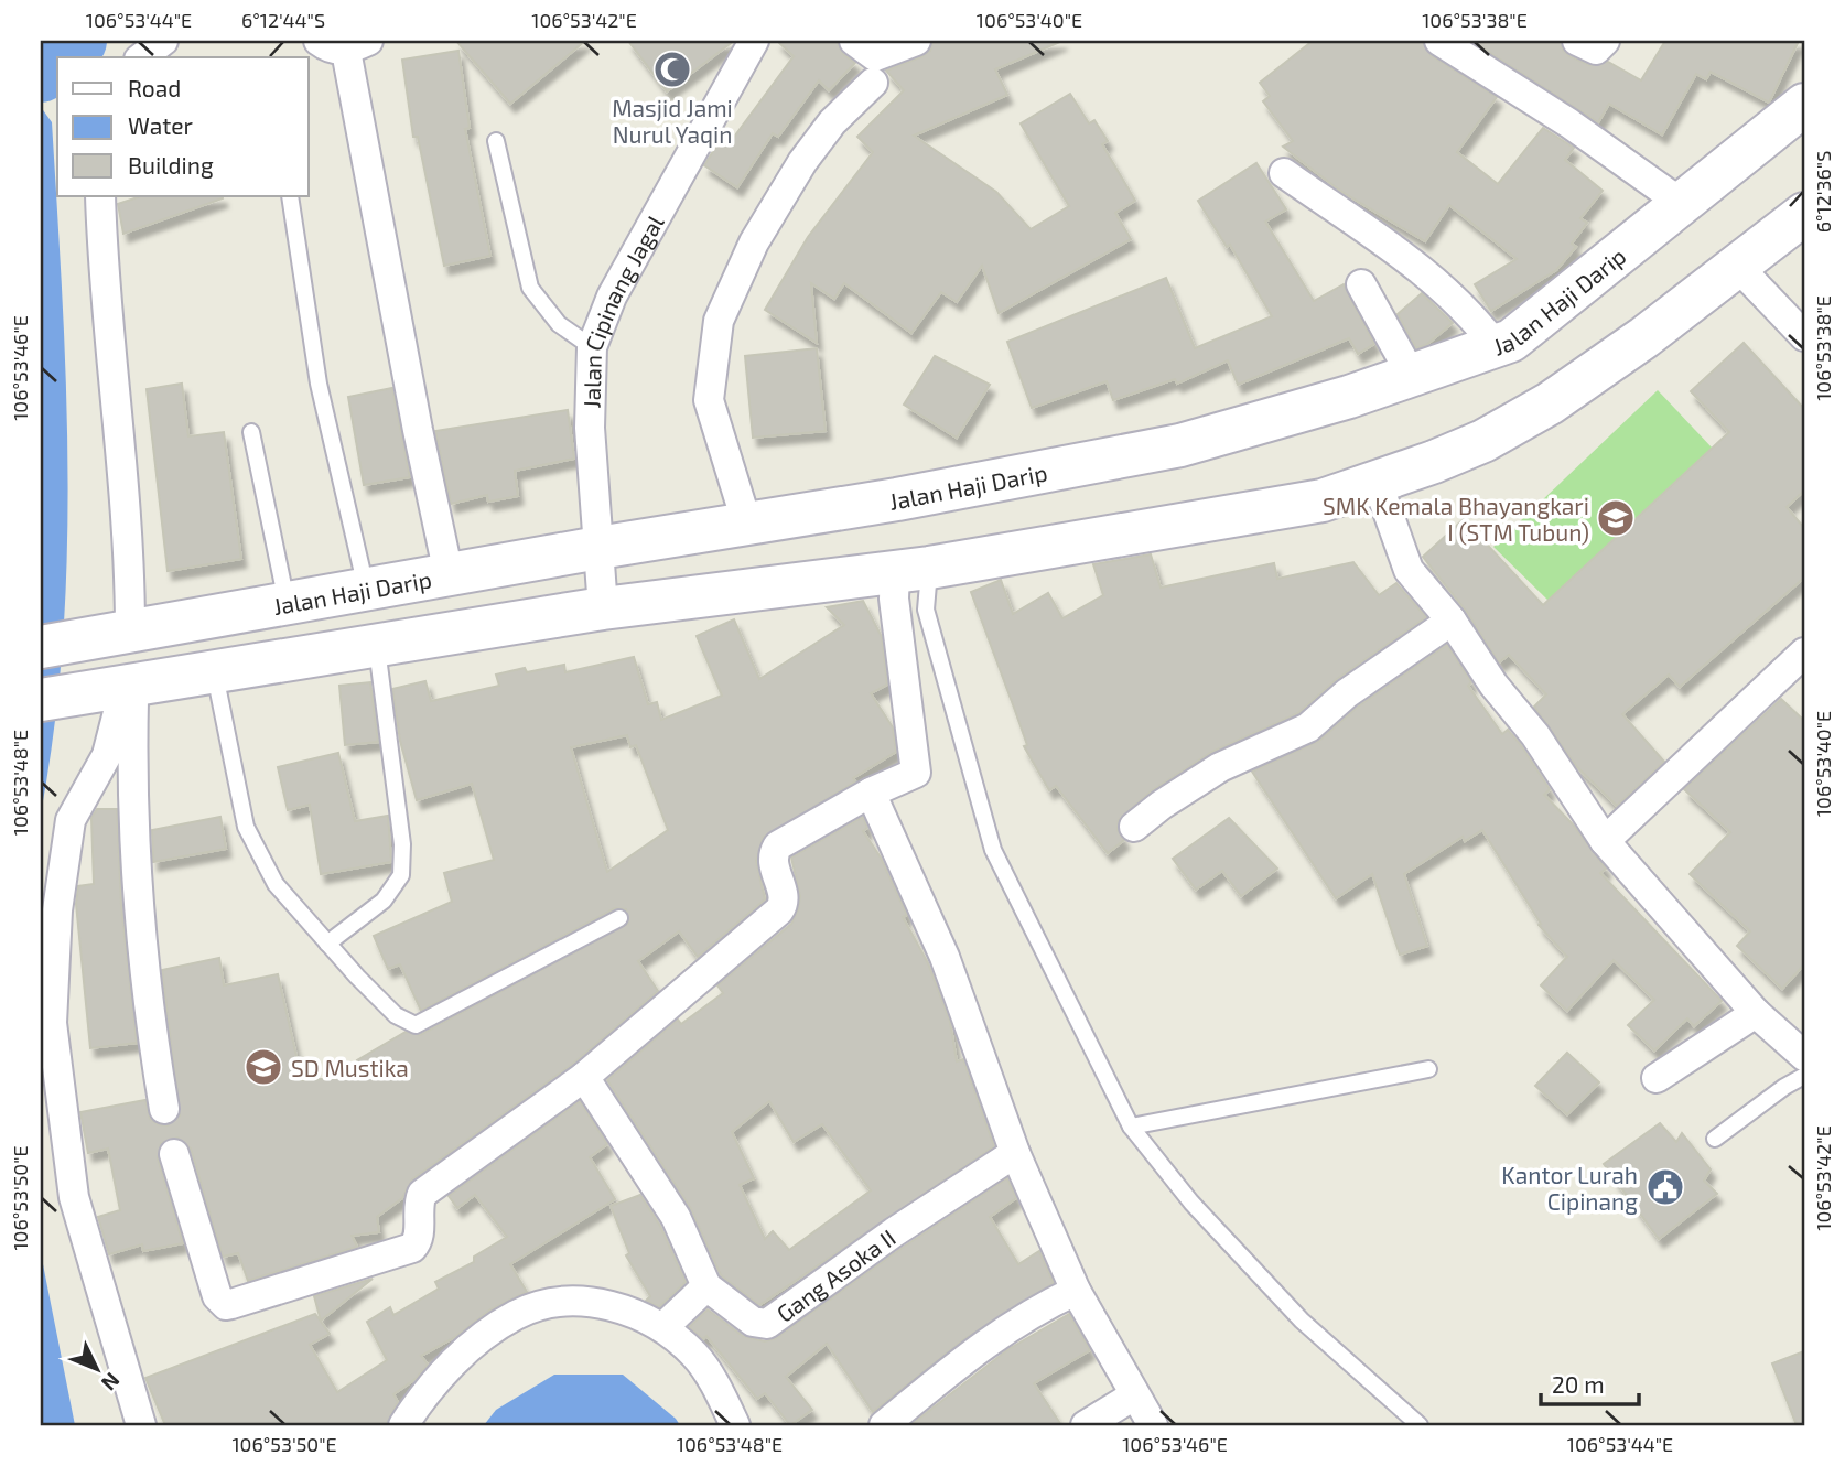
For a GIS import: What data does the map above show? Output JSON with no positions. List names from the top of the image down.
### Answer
{
  "streets": {
    "main road": ["Jalan Haji Darip"],
    "street": ["Jalan Cipinang Jagal", "Gang Asoka II"]
  },
  "crossings": [
    ["Jalan Haji Darip", "Jalan Cipinang Jagal"]
  ],
  "places": {
    "mosque": ["Masjid Jami Nurul Yaqin"],
    "school or university": ["SMK Kemala Bhayangkari I (STM Tubun)", "SD Mustika"],
    "public building": ["Kantor Lurah Cipinang"]
  },
  "legend": ["Road", "Water", "Building"],
  "scale_bar": "20 m",
  "north": "bottom right",
  "coordinates": [
    "106°53'44\"E",
    "6°12'44\"S",
    "106°53'42\"E",
    "106°53'40\"E",
    "106°53'38\"E",
    "6°12'36\"S",
    "106°53'46\"E",
    "106°53'48\"E",
    "106°53'50\"E"
  ]
}
